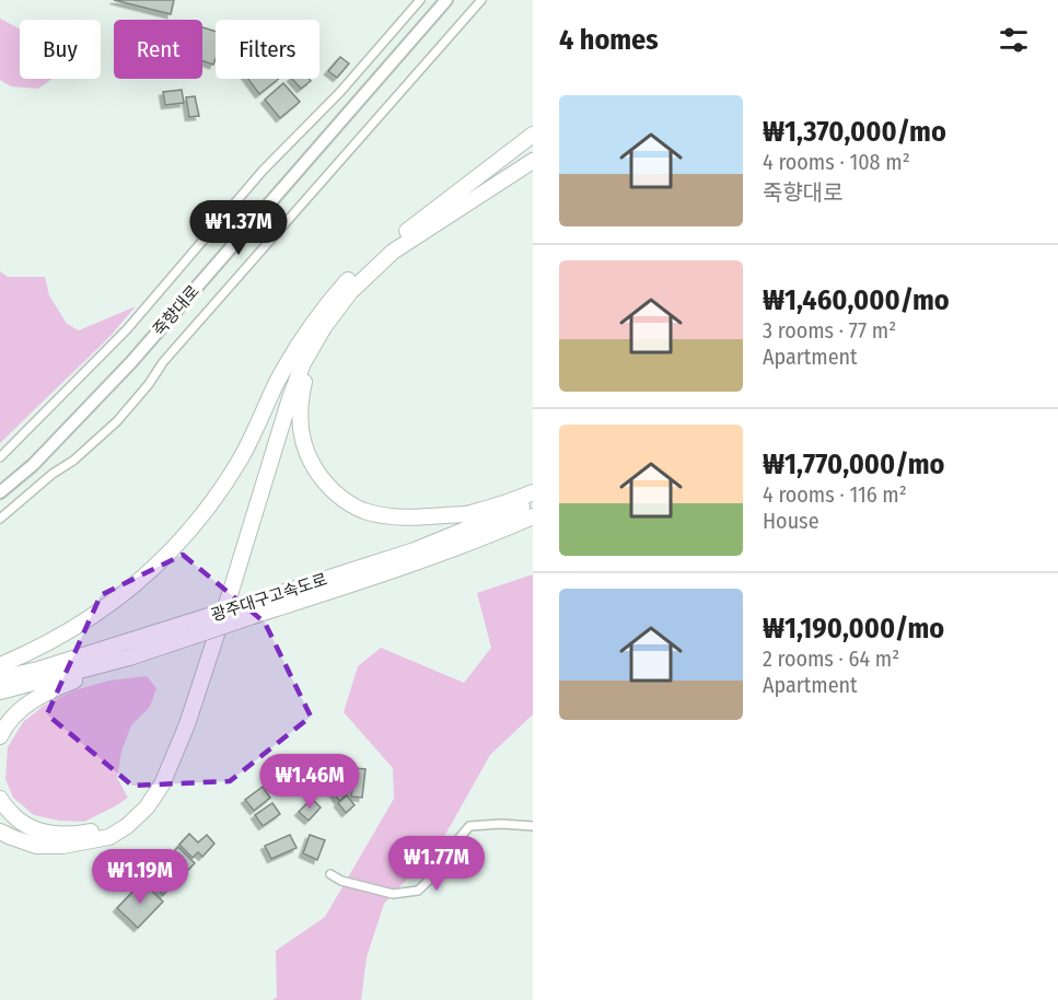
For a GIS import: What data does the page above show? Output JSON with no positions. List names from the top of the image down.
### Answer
{
  "streets": {
    "highway": ["광주대구고속도로"],
    "main road": ["죽향대로"]
  },
  "page": {
    "heading": "4 homes",
    "chip": ["Buy", "Rent", "Filters"],
    "list": [
      {
        "name": "₩1,370,000/mo",
        "note": "4 rooms · 108 m² · 죽향대로"
      },
      {
        "name": "₩1,460,000/mo",
        "note": "3 rooms · 77 m² · Apartment"
      },
      {
        "name": "₩1,770,000/mo",
        "note": "4 rooms · 116 m² · House"
      },
      {
        "name": "₩1,190,000/mo",
        "note": "2 rooms · 64 m² · Apartment"
      }
    ],
    "price": [
      "₩1.37M",
      "₩1.46M",
      "₩1.77M",
      "₩1.19M"
    ]
  }
}
